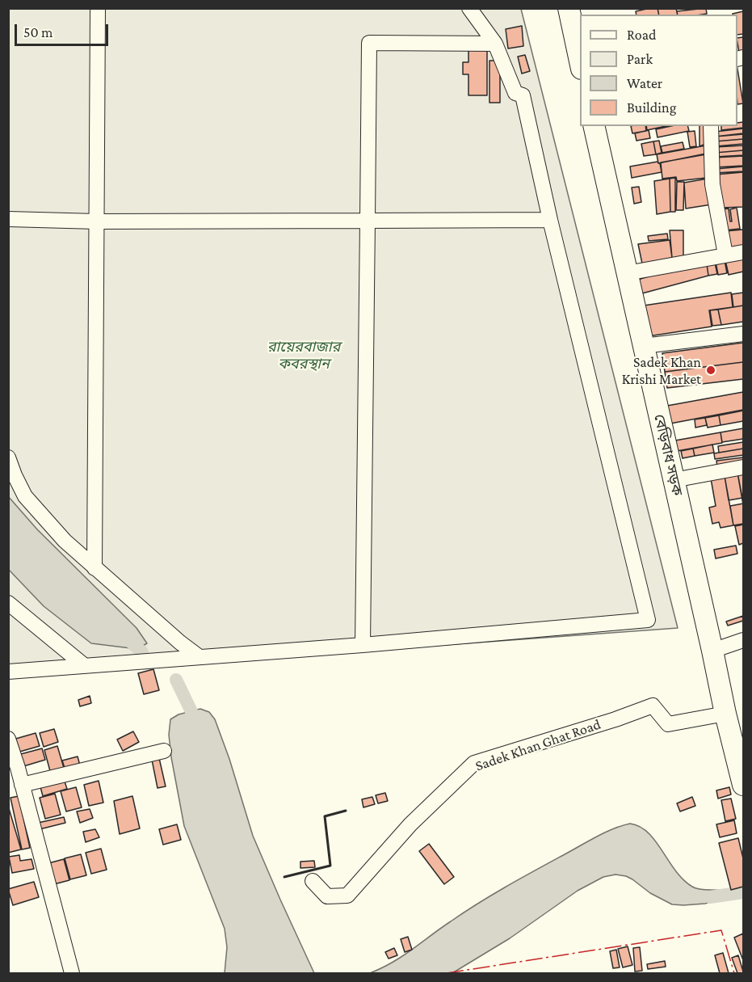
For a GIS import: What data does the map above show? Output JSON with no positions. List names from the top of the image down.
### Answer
{
  "streets": {
    "highway": ["বেড়িবাধ সড়ক"],
    "street": ["Sadek Khan Ghat Road"]
  },
  "crossings": [
    ["বেড়িবাধ সড়ক", "Sadek Khan Ghat Road"]
  ],
  "parks": ["রায়েরবাজার কবরস্থান"],
  "places": ["Sadek Khan Krishi Market"],
  "legend": [
    "Road",
    "Park",
    "Water",
    "Building"
  ],
  "scale_bar": "50 m"
}
